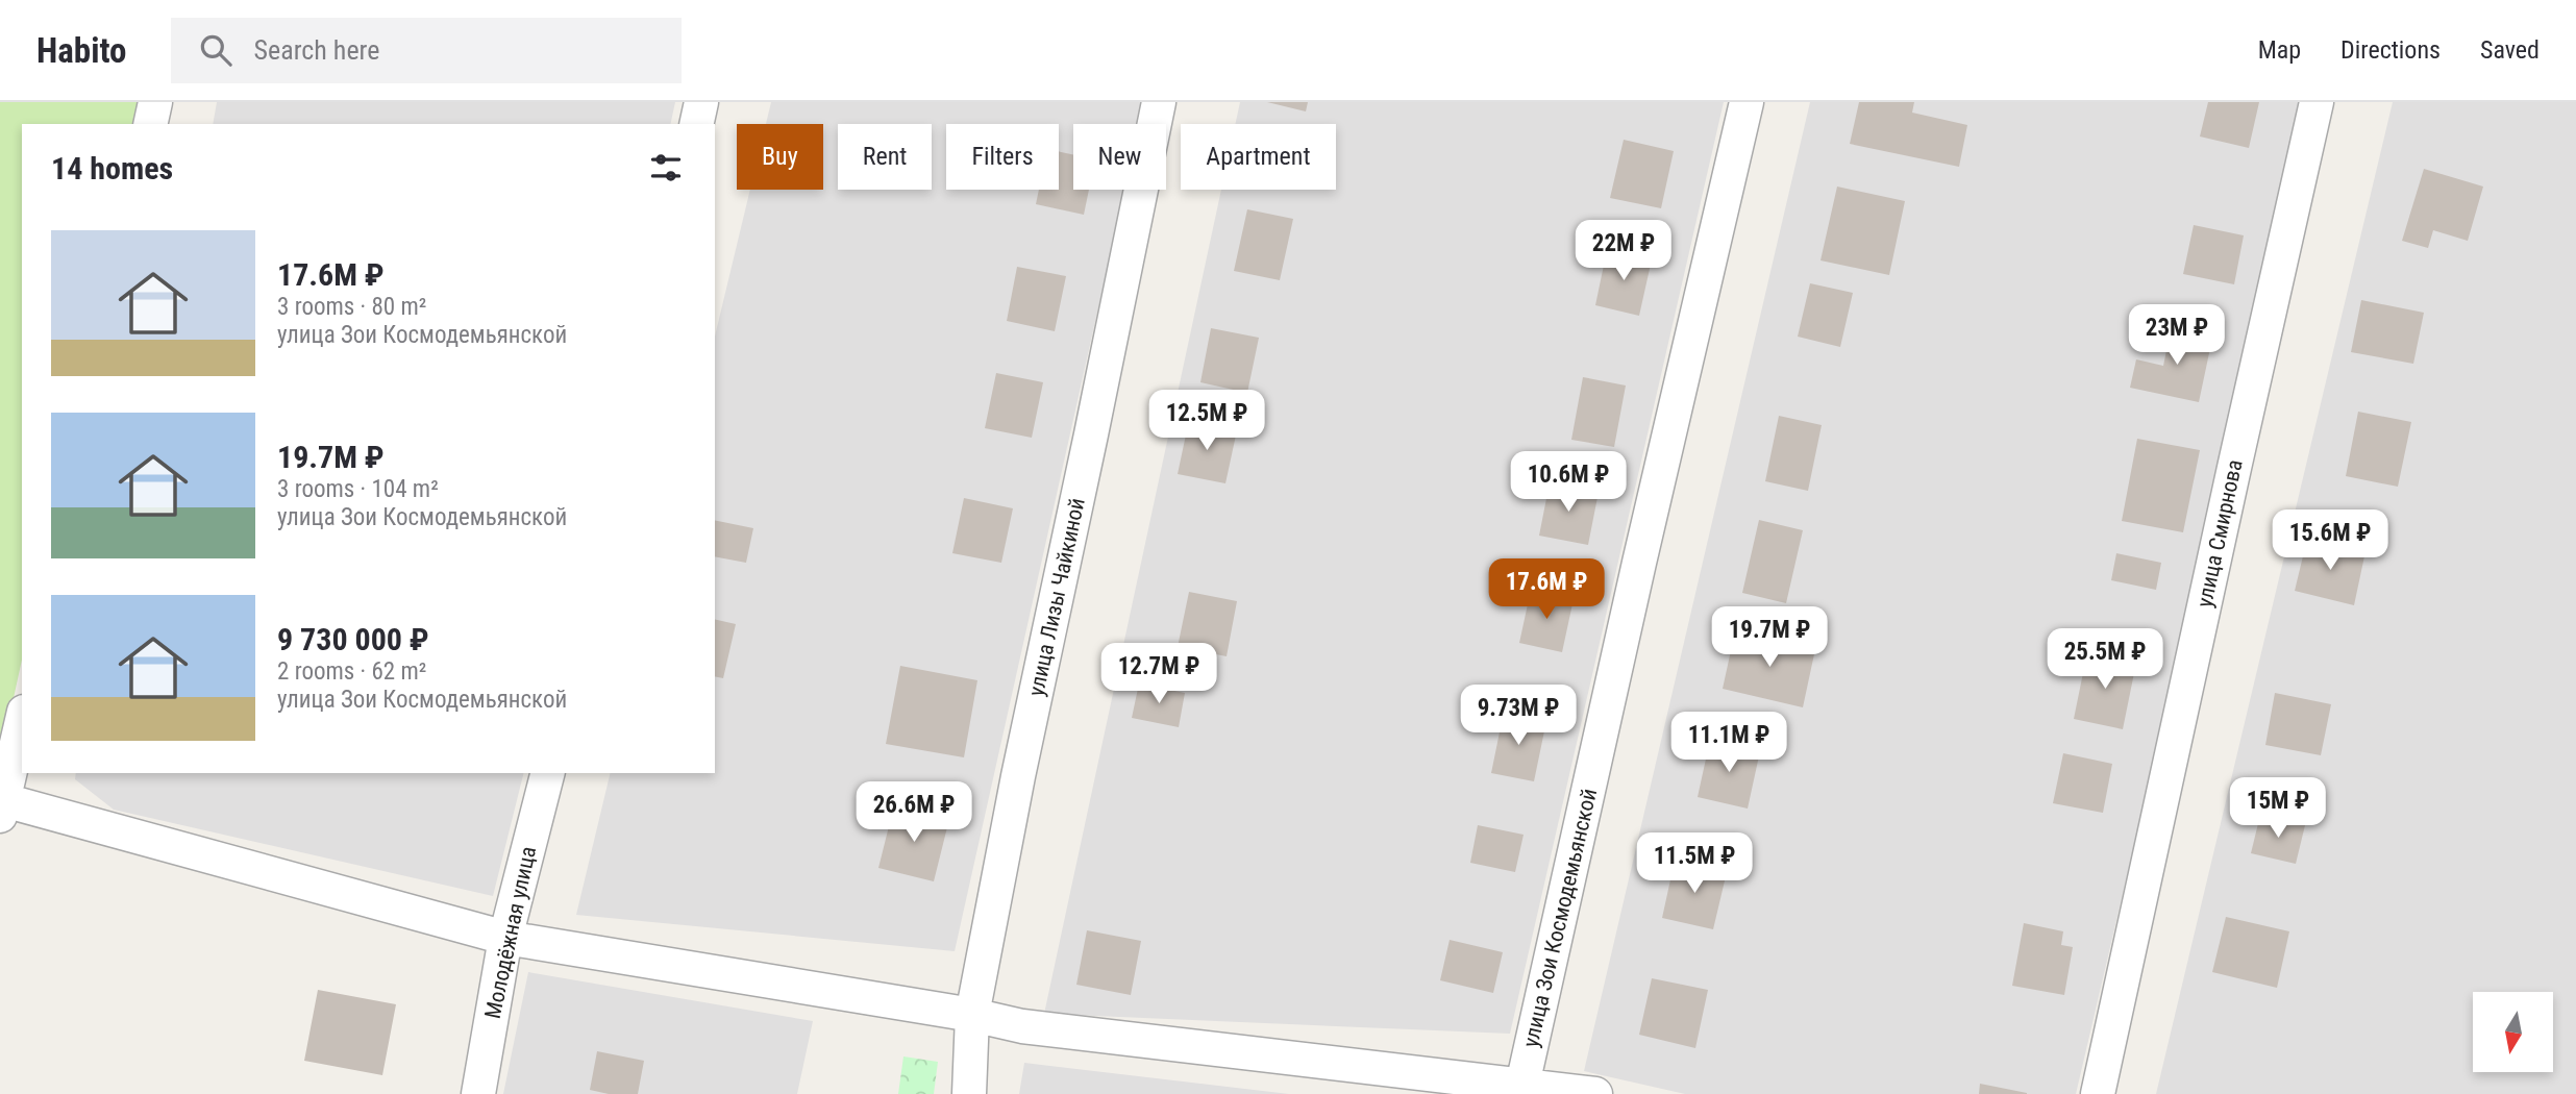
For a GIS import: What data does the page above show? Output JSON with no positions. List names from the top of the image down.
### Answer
{
  "streets": {
    "street": [
      "улица Смирнова",
      "улица Лизы Чайкиной",
      "улица Зои Космодемьянской",
      "Молодёжная улица"
    ]
  },
  "north": "bottom",
  "page": {
    "header": "Habito",
    "search": "Search here",
    "nav": ["Map", "Directions", "Saved"],
    "chip": [
      "Buy",
      "Rent",
      "Filters",
      "New",
      "Apartment"
    ],
    "heading": "14 homes",
    "list": [
      {
        "name": "17.6M ₽",
        "note": "3 rooms · 80 m² · улица Зои Космодемьянской"
      },
      {
        "name": "19.7M ₽",
        "note": "3 rooms · 104 m² · улица Зои Космодемьянской"
      },
      {
        "name": "9 730 000 ₽",
        "note": "2 rooms · 62 m² · улица Зои Космодемьянской"
      }
    ],
    "price": [
      "22M ₽",
      "23M ₽",
      "12.5M ₽",
      "10.6M ₽",
      "15.6M ₽",
      "17.6M ₽",
      "19.7M ₽",
      "25.5M ₽",
      "12.7M ₽",
      "9.73M ₽",
      "11.1M ₽",
      "15M ₽",
      "26.6M ₽",
      "11.5M ₽"
    ]
  }
}
